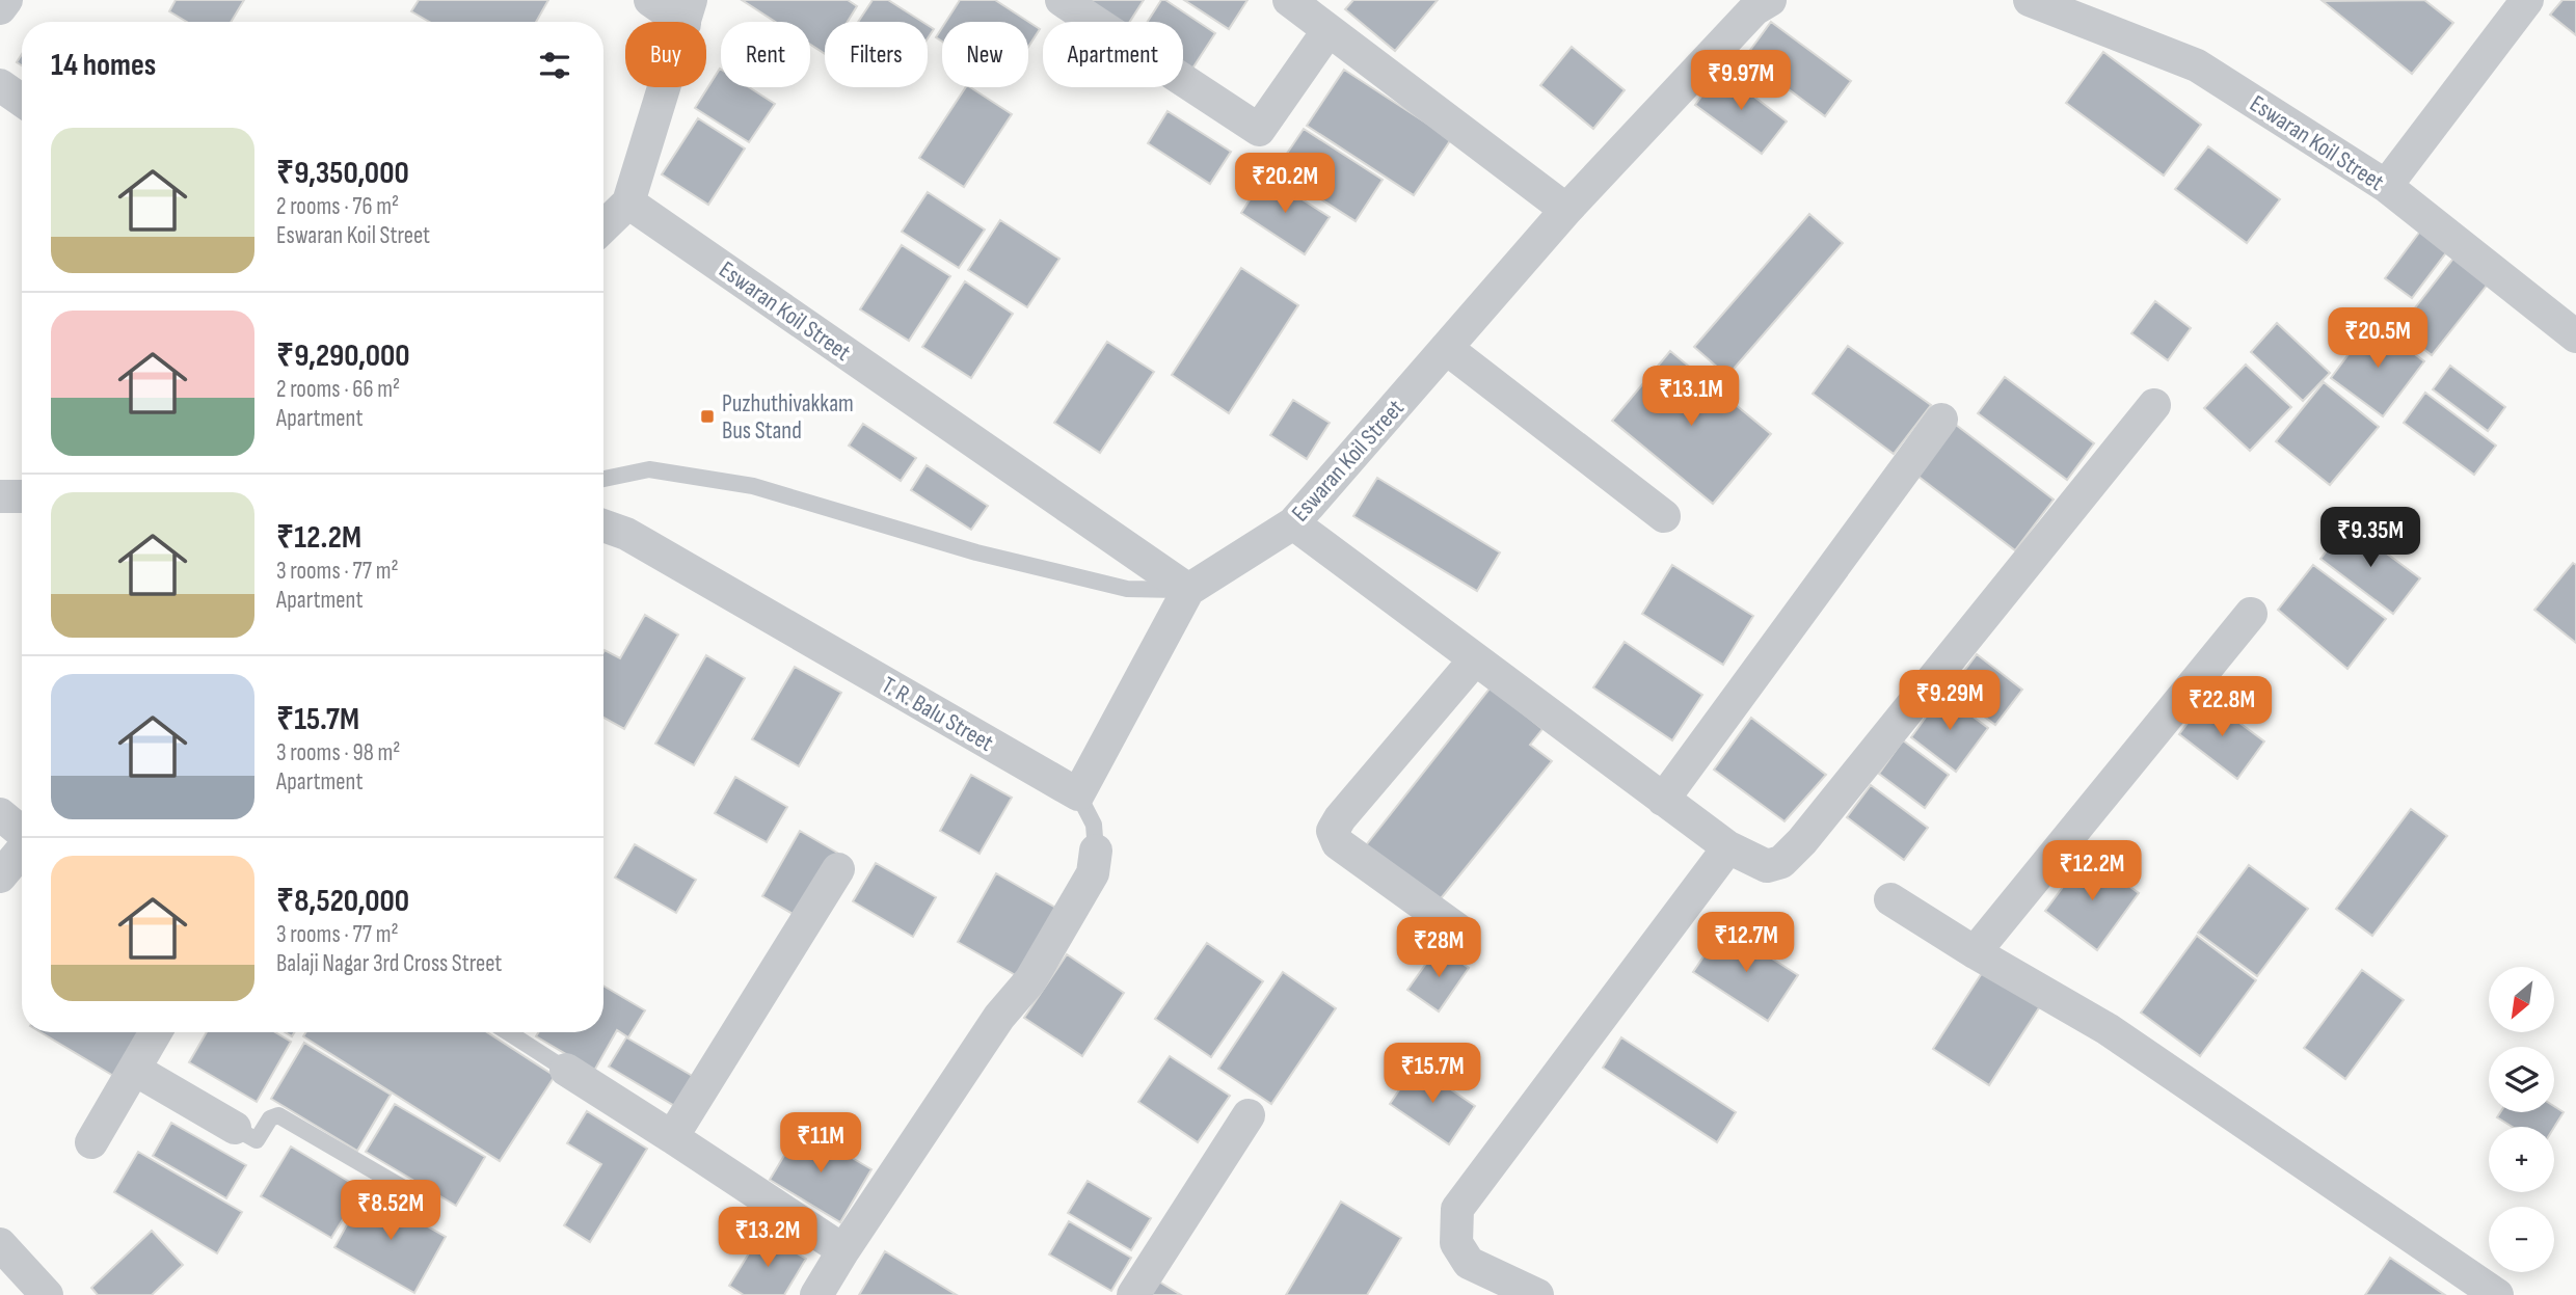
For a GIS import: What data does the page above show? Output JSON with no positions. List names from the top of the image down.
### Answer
{
  "streets": {
    "street": ["Eswaran Koil Street", "T. R. Balu Street"]
  },
  "places": {
    "transit": ["Puzhuthivakkam Bus Stand"]
  },
  "north": "bottom left",
  "page": {
    "chip": [
      "Buy",
      "Rent",
      "Filters",
      "New",
      "Apartment"
    ],
    "heading": "14 homes",
    "price": [
      "₹9.97M",
      "₹20.2M",
      "₹20.5M",
      "₹13.1M",
      "₹9.35M",
      "₹9.29M",
      "₹22.8M",
      "₹12.2M",
      "₹12.7M",
      "₹28M",
      "₹15.7M",
      "₹11M",
      "₹8.52M",
      "₹13.2M"
    ],
    "list": [
      {
        "name": "₹9,350,000",
        "note": "2 rooms · 76 m² · Eswaran Koil Street"
      },
      {
        "name": "₹9,290,000",
        "note": "2 rooms · 66 m² · Apartment"
      },
      {
        "name": "₹12.2M",
        "note": "3 rooms · 77 m² · Apartment"
      },
      {
        "name": "₹15.7M",
        "note": "3 rooms · 98 m² · Apartment"
      },
      {
        "name": "₹8,520,000",
        "note": "3 rooms · 77 m² · Balaji Nagar 3rd Cross Street"
      }
    ],
    "map_buttons": ["+", "−"]
  }
}
